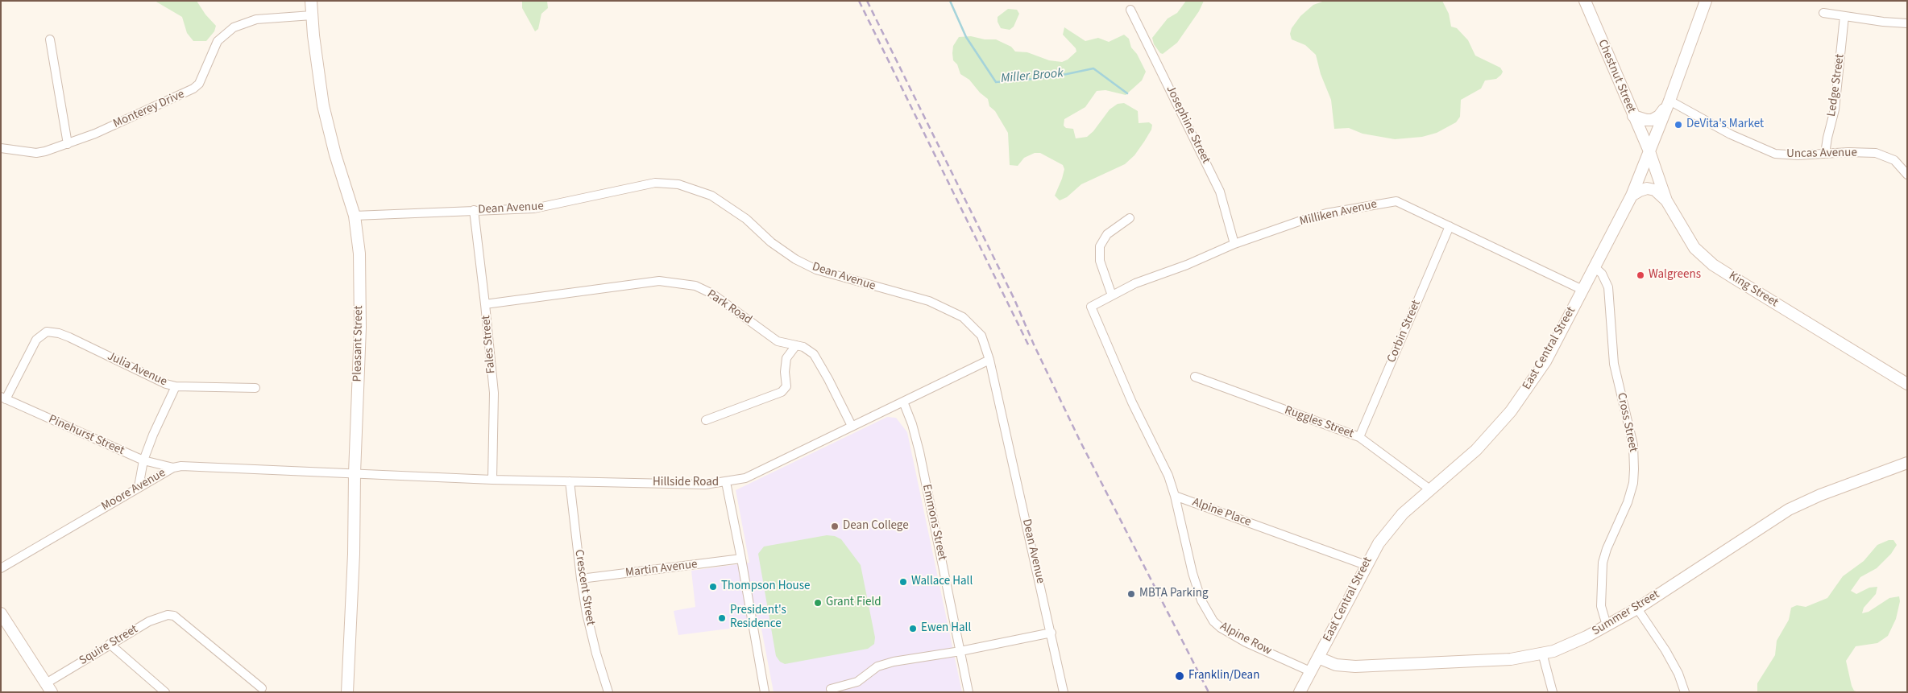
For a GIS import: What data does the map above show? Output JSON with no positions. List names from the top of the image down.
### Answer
{
  "streets": {
    "main road": [
      "Chestnut Street",
      "King Street",
      "Pleasant Street",
      "East Central Street",
      "Summer Street"
    ],
    "street": [
      "Ledge Street",
      "Monterey Drive",
      "Josephine Street",
      "Uncas Avenue",
      "Dean Avenue",
      "Milliken Avenue",
      "Park Road",
      "Corbin Street",
      "Fales Street",
      "Julia Avenue",
      "Ruggles Street",
      "Cross Street",
      "Pinehurst Street",
      "Hillside Road",
      "Moore Avenue",
      "Alpine Place",
      "Emmons Street",
      "Martin Avenue",
      "Crescent Street",
      "Alpine Row",
      "Squire Street"
    ]
  },
  "crossings": [
    ["Chestnut Street", "King Street"],
    ["Chestnut Street", "East Central Street"],
    ["Ledge Street", "Uncas Avenue"],
    ["Monterey Drive", "Pleasant Street"],
    ["Josephine Street", "Milliken Avenue"],
    ["Uncas Avenue", "East Central Street"],
    ["Dean Avenue", "Pleasant Street"],
    ["Dean Avenue", "Fales Street"],
    ["Dean Avenue", "Hillside Road"],
    ["Milliken Avenue", "Corbin Street"],
    ["Milliken Avenue", "East Central Street"],
    ["Milliken Avenue", "Alpine Place"],
    ["Milliken Avenue", "Alpine Row"],
    ["King Street", "East Central Street"],
    ["Park Road", "Fales Street"],
    ["Park Road", "Hillside Road"],
    ["Corbin Street", "Ruggles Street"],
    ["Pleasant Street", "Hillside Road"],
    ["Pleasant Street", "Moore Avenue"],
    ["Fales Street", "Hillside Road"],
    ["East Central Street", "Ruggles Street"],
    ["East Central Street", "Cross Street"],
    ["East Central Street", "Alpine Place"],
    ["East Central Street", "Summer Street"],
    ["East Central Street", "Alpine Row"],
    ["Julia Avenue", "Pinehurst Street"],
    ["Cross Street", "Summer Street"],
    ["Pinehurst Street", "Moore Avenue"],
    ["Hillside Road", "Moore Avenue"],
    ["Hillside Road", "Emmons Street"],
    ["Hillside Road", "Crescent Street"],
    ["Alpine Place", "Alpine Row"],
    ["Martin Avenue", "Crescent Street"]
  ],
  "water": ["Miller Brook"],
  "places": [
    "DeVita's Market",
    "Walgreens",
    "Dean College",
    "Wallace Hall",
    "Thompson House",
    "MBTA Parking",
    "Grant Field",
    "President's Residence",
    "Ewen Hall",
    "Franklin/Dean"
  ]
}
